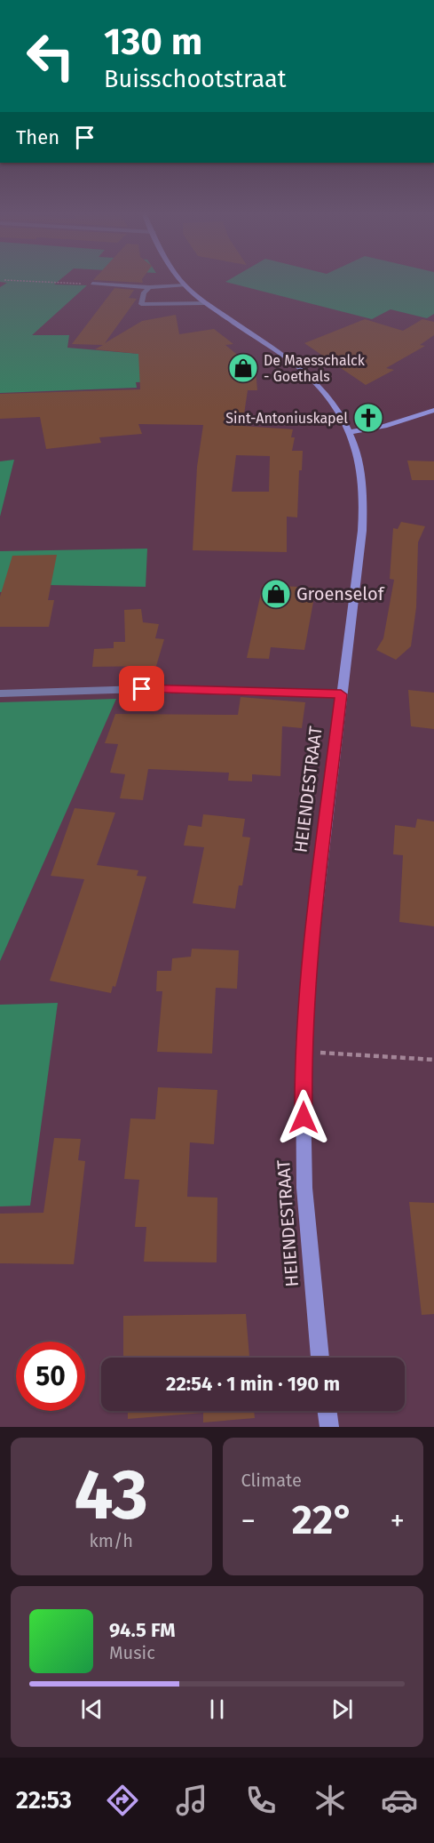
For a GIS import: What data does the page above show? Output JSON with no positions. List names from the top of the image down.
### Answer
{
  "streets": {
    "main road": ["HEIENDESTRAAT"]
  },
  "places": {
    "shop": ["De Maesschalck - Goethals", "Groenselof"],
    "church": ["Sint-Antoniuskapel"]
  },
  "page": {
    "turn": ["130 m", "Buisschootstraat"],
    "then": "Then",
    "limit": "50",
    "trip": "22:54 · 1 min · 190 m",
    "tile": [
      ["43", "km/h"],
      "Climate"
    ],
    "heat": ["−", "22°", "+"],
    "song": ["94.5 FM", "Music"],
    "tabs": "22:53"
  }
}
